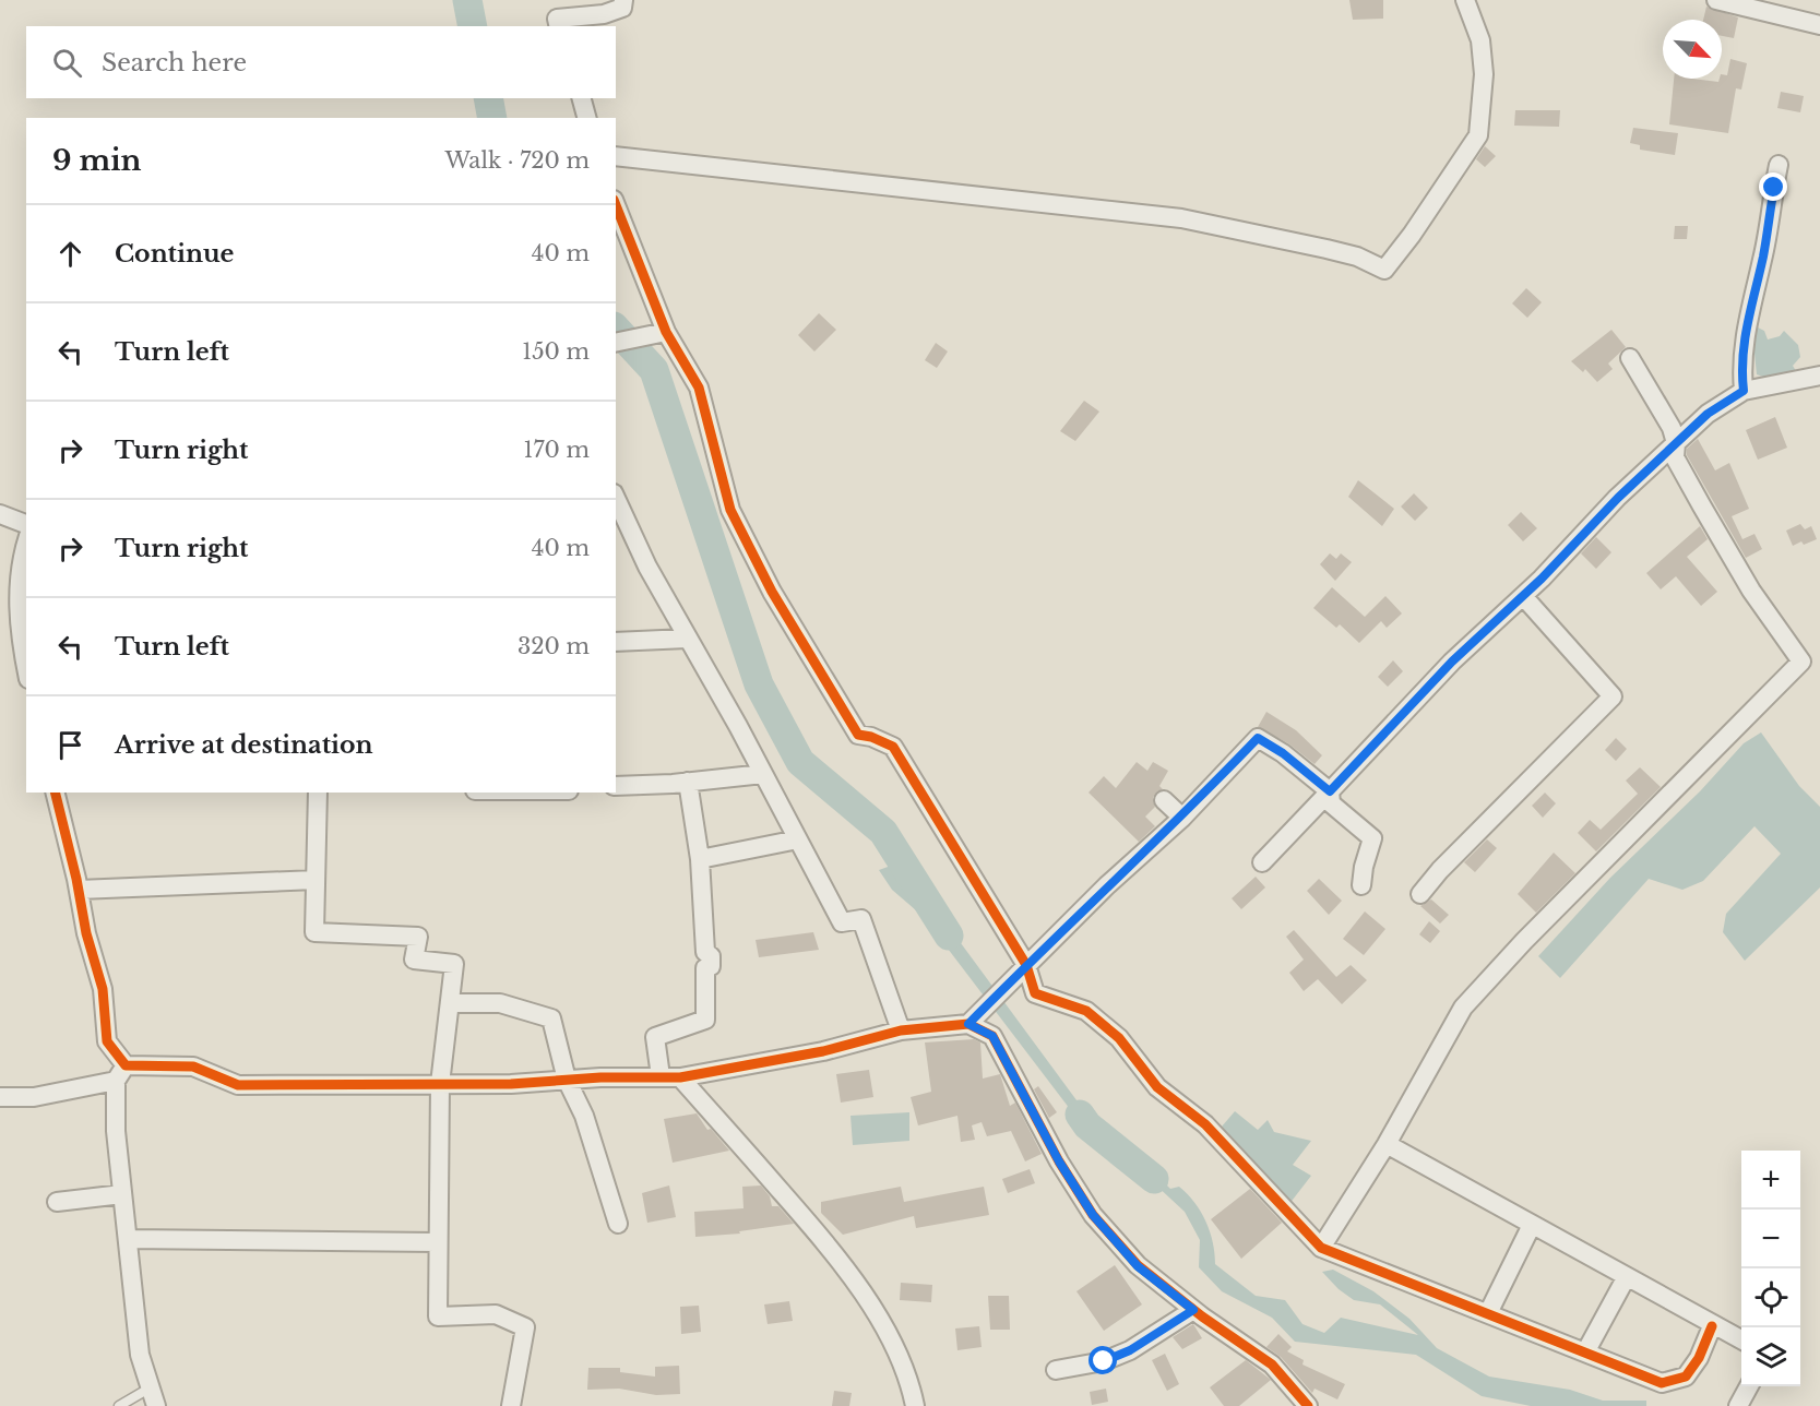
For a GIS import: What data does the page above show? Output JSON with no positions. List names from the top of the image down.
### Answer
{
  "north": "bottom right",
  "page": {
    "search": "Search here",
    "heading": ["9 min", "Walk · 720 m"],
    "list": [
      ["Continue", "40 m"],
      ["Turn left", "150 m"],
      ["Turn right", "170 m"],
      ["Turn right", "40 m"],
      ["Turn left", "320 m"],
      "Arrive at destination"
    ],
    "map_buttons": ["+", "−"]
  }
}
